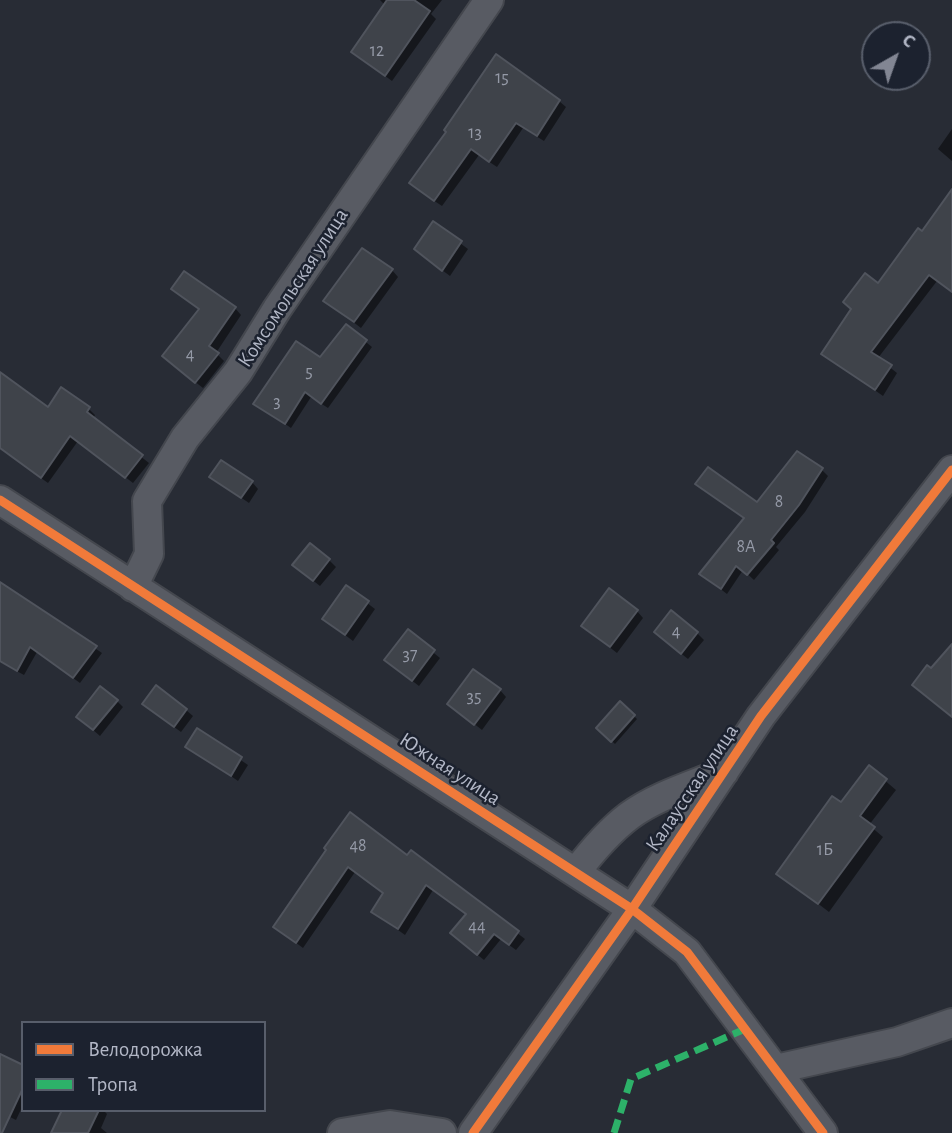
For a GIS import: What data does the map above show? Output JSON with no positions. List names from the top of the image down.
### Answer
{
  "streets": {
    "street": ["Комсомольская улица", "Южная улица", "Калаусская улица"]
  },
  "crossings": [
    ["Комсомольская улица", "Южная улица"],
    ["Южная улица", "Калаусская улица"]
  ],
  "house_numbers": [
    "12",
    "15",
    "13",
    "4",
    "5",
    "3",
    "8",
    "8А",
    "4",
    "37",
    "35",
    "48",
    "1Б",
    "44"
  ],
  "legend": ["Велодорожка", "Тропа"],
  "north": "top right"
}
